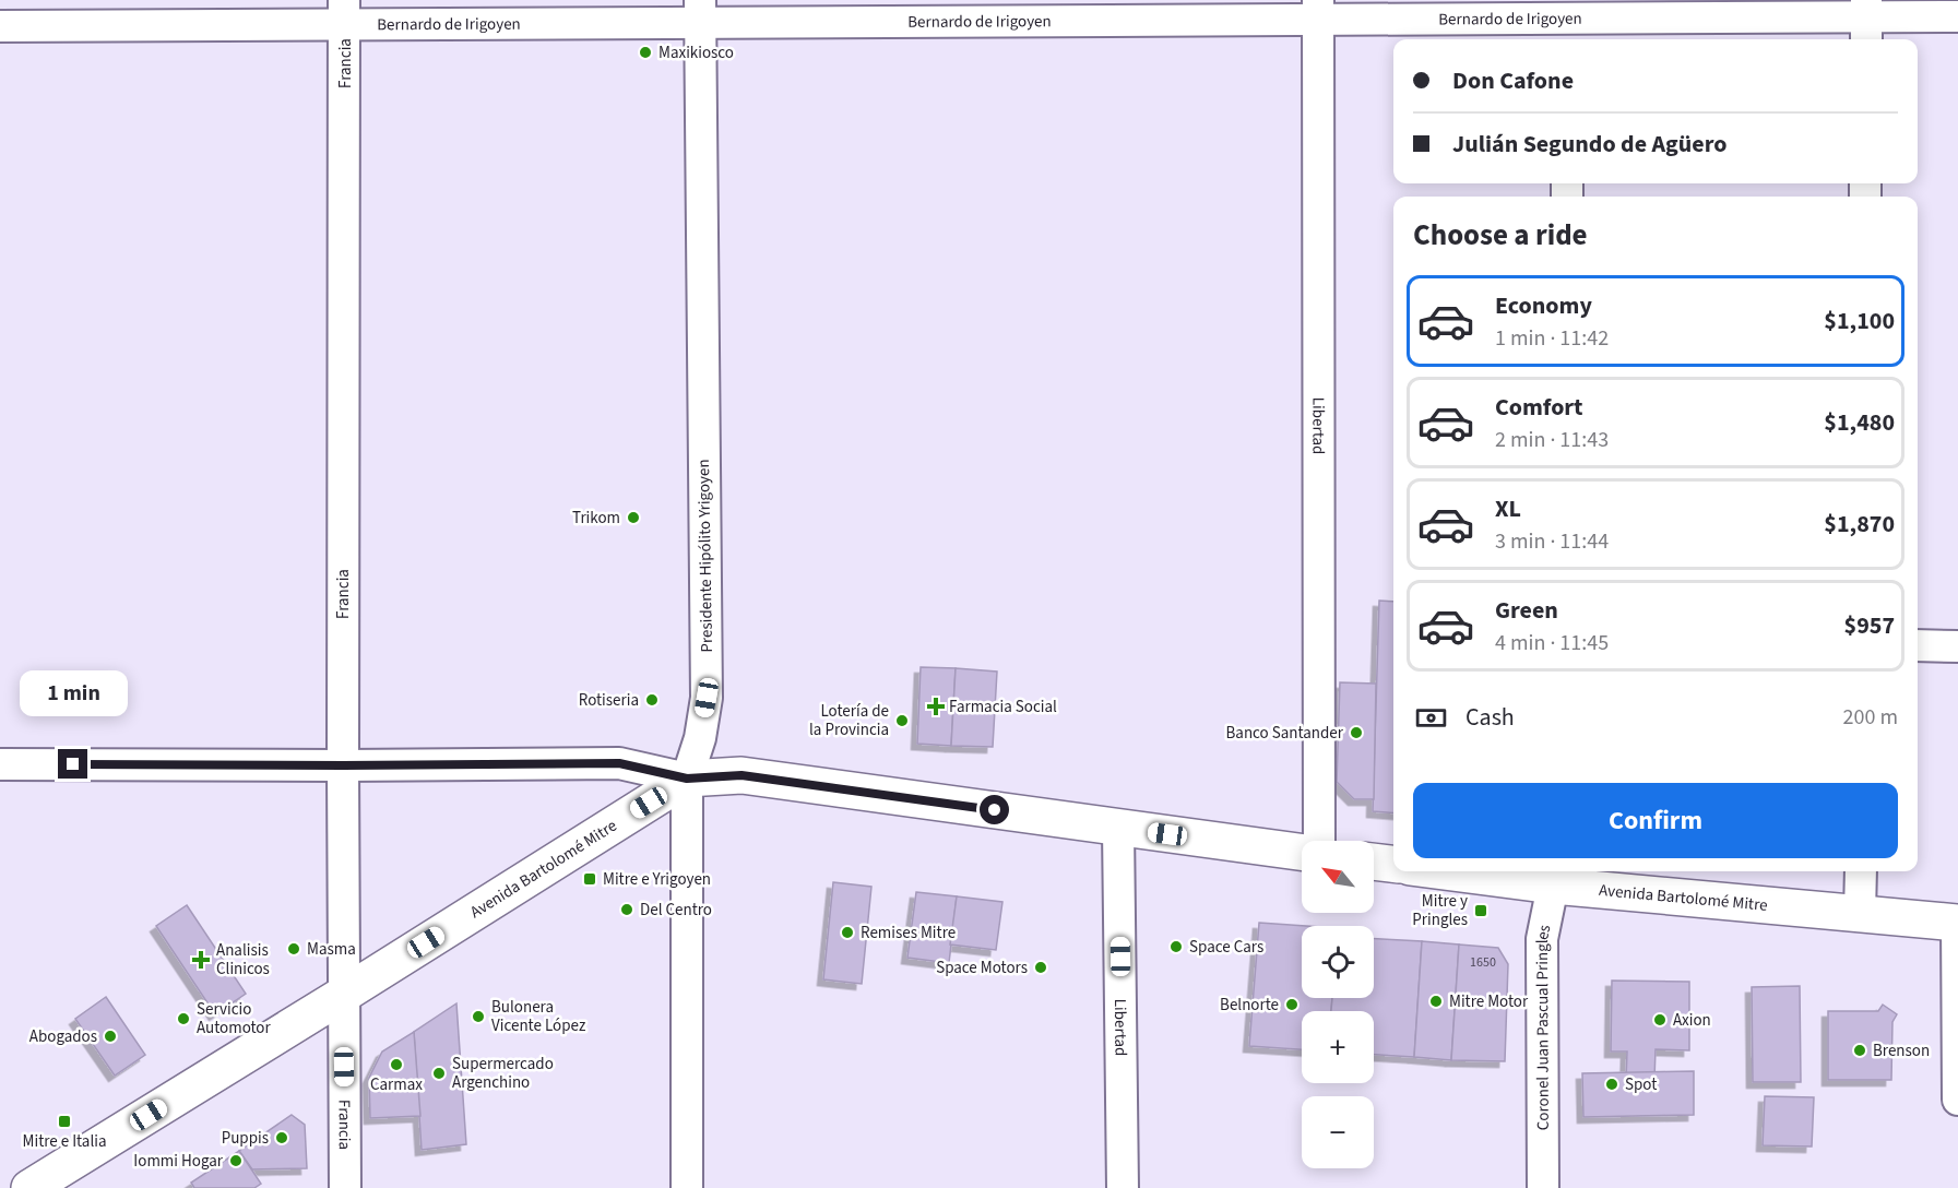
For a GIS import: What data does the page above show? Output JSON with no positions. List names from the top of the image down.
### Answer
{
  "streets": {
    "main road": ["Avenida Bartolomé Mitre"],
    "street": [
      "Bernardo de Irigoyen",
      "Francia",
      "Libertad",
      "Presidente Hipólito Yrigoyen",
      "Coronel Juan Pascual Pringles"
    ]
  },
  "crossings": [
    ["Bernardo de Irigoyen", "Francia"],
    ["Bernardo de Irigoyen", "Libertad"],
    ["Bernardo de Irigoyen", "Presidente Hipólito Yrigoyen"],
    ["Francia", "Avenida Bartolomé Mitre"],
    ["Libertad", "Avenida Bartolomé Mitre"],
    ["Presidente Hipólito Yrigoyen", "Avenida Bartolomé Mitre"],
    ["Avenida Bartolomé Mitre", "Coronel Juan Pascual Pringles"]
  ],
  "places": {
    "other": [
      "Maxikiosco",
      "Trikom",
      "Rotiseria",
      "Lotería de la Provincia",
      "Banco Santander",
      "Del Centro",
      "Remises Mitre",
      "Space Cars",
      "Masma",
      "Space Motors",
      "Mitre Motor",
      "Belnorte",
      "Bulonera Vicente López",
      "Servicio Automotor",
      "Axion",
      "Abogados",
      "Brenson",
      "Carmax",
      "Supermercado Argenchino",
      "Spot",
      "Puppis",
      "Iommi Hogar"
    ],
    "health": ["Farmacia Social", "Analisis Clinicos"],
    "transit": ["Mitre e Yrigoyen", "Mitre y Pringles", "Mitre e Italia"]
  },
  "house_numbers": ["1650"],
  "north": "top left",
  "page": {
    "banner": ["Don Cafone", "Julián Segundo de Agüero"],
    "heading": "Choose a ride",
    "list": [
      {
        "name": "Economy",
        "note": "1 min · 11:42",
        "value": "$1,100"
      },
      {
        "name": "Comfort",
        "note": "2 min · 11:43",
        "value": "$1,480"
      },
      {
        "name": "XL",
        "note": "3 min · 11:44",
        "value": "$1,870"
      },
      {
        "name": "Green",
        "note": "4 min · 11:45",
        "value": "$957"
      }
    ],
    "bubble": "1 min",
    "pay": ["Cash", "200 m"],
    "buttons": "Confirm",
    "map_buttons": ["+", "−"]
  }
}
